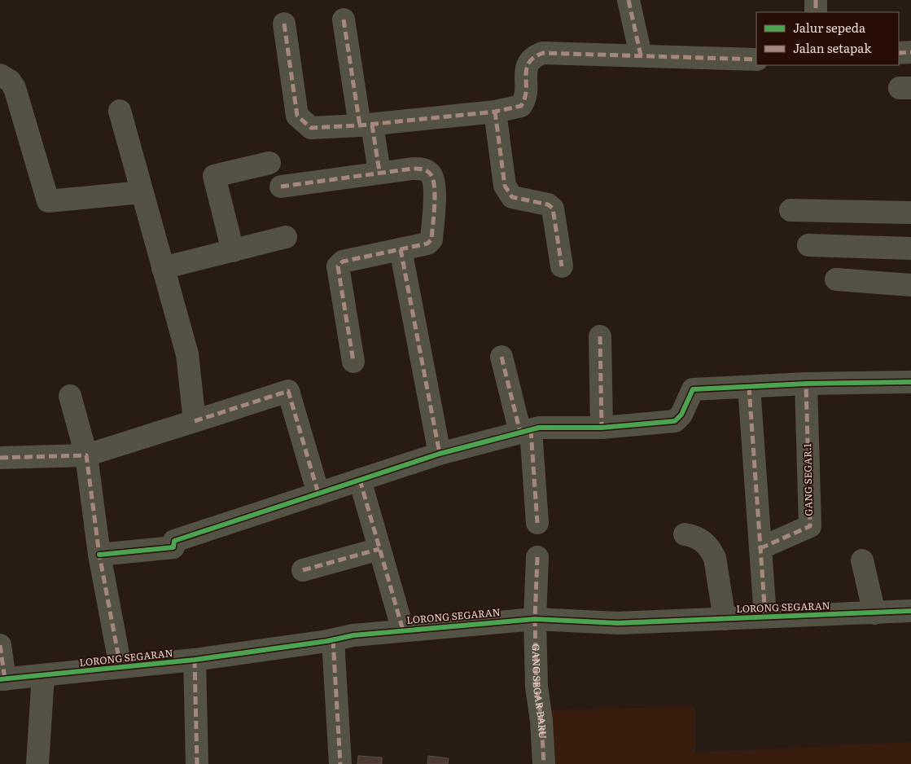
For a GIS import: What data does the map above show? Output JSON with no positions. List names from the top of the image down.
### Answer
{
  "streets": {
    "street": ["GANG SEGAR.1", "LORONG SEGARAN", "GANG SEGAR BARU"]
  },
  "crossings": [
    ["LORONG SEGARAN", "GANG SEGAR BARU"]
  ],
  "legend": ["Jalur sepeda", "Jalan setapak"]
}
